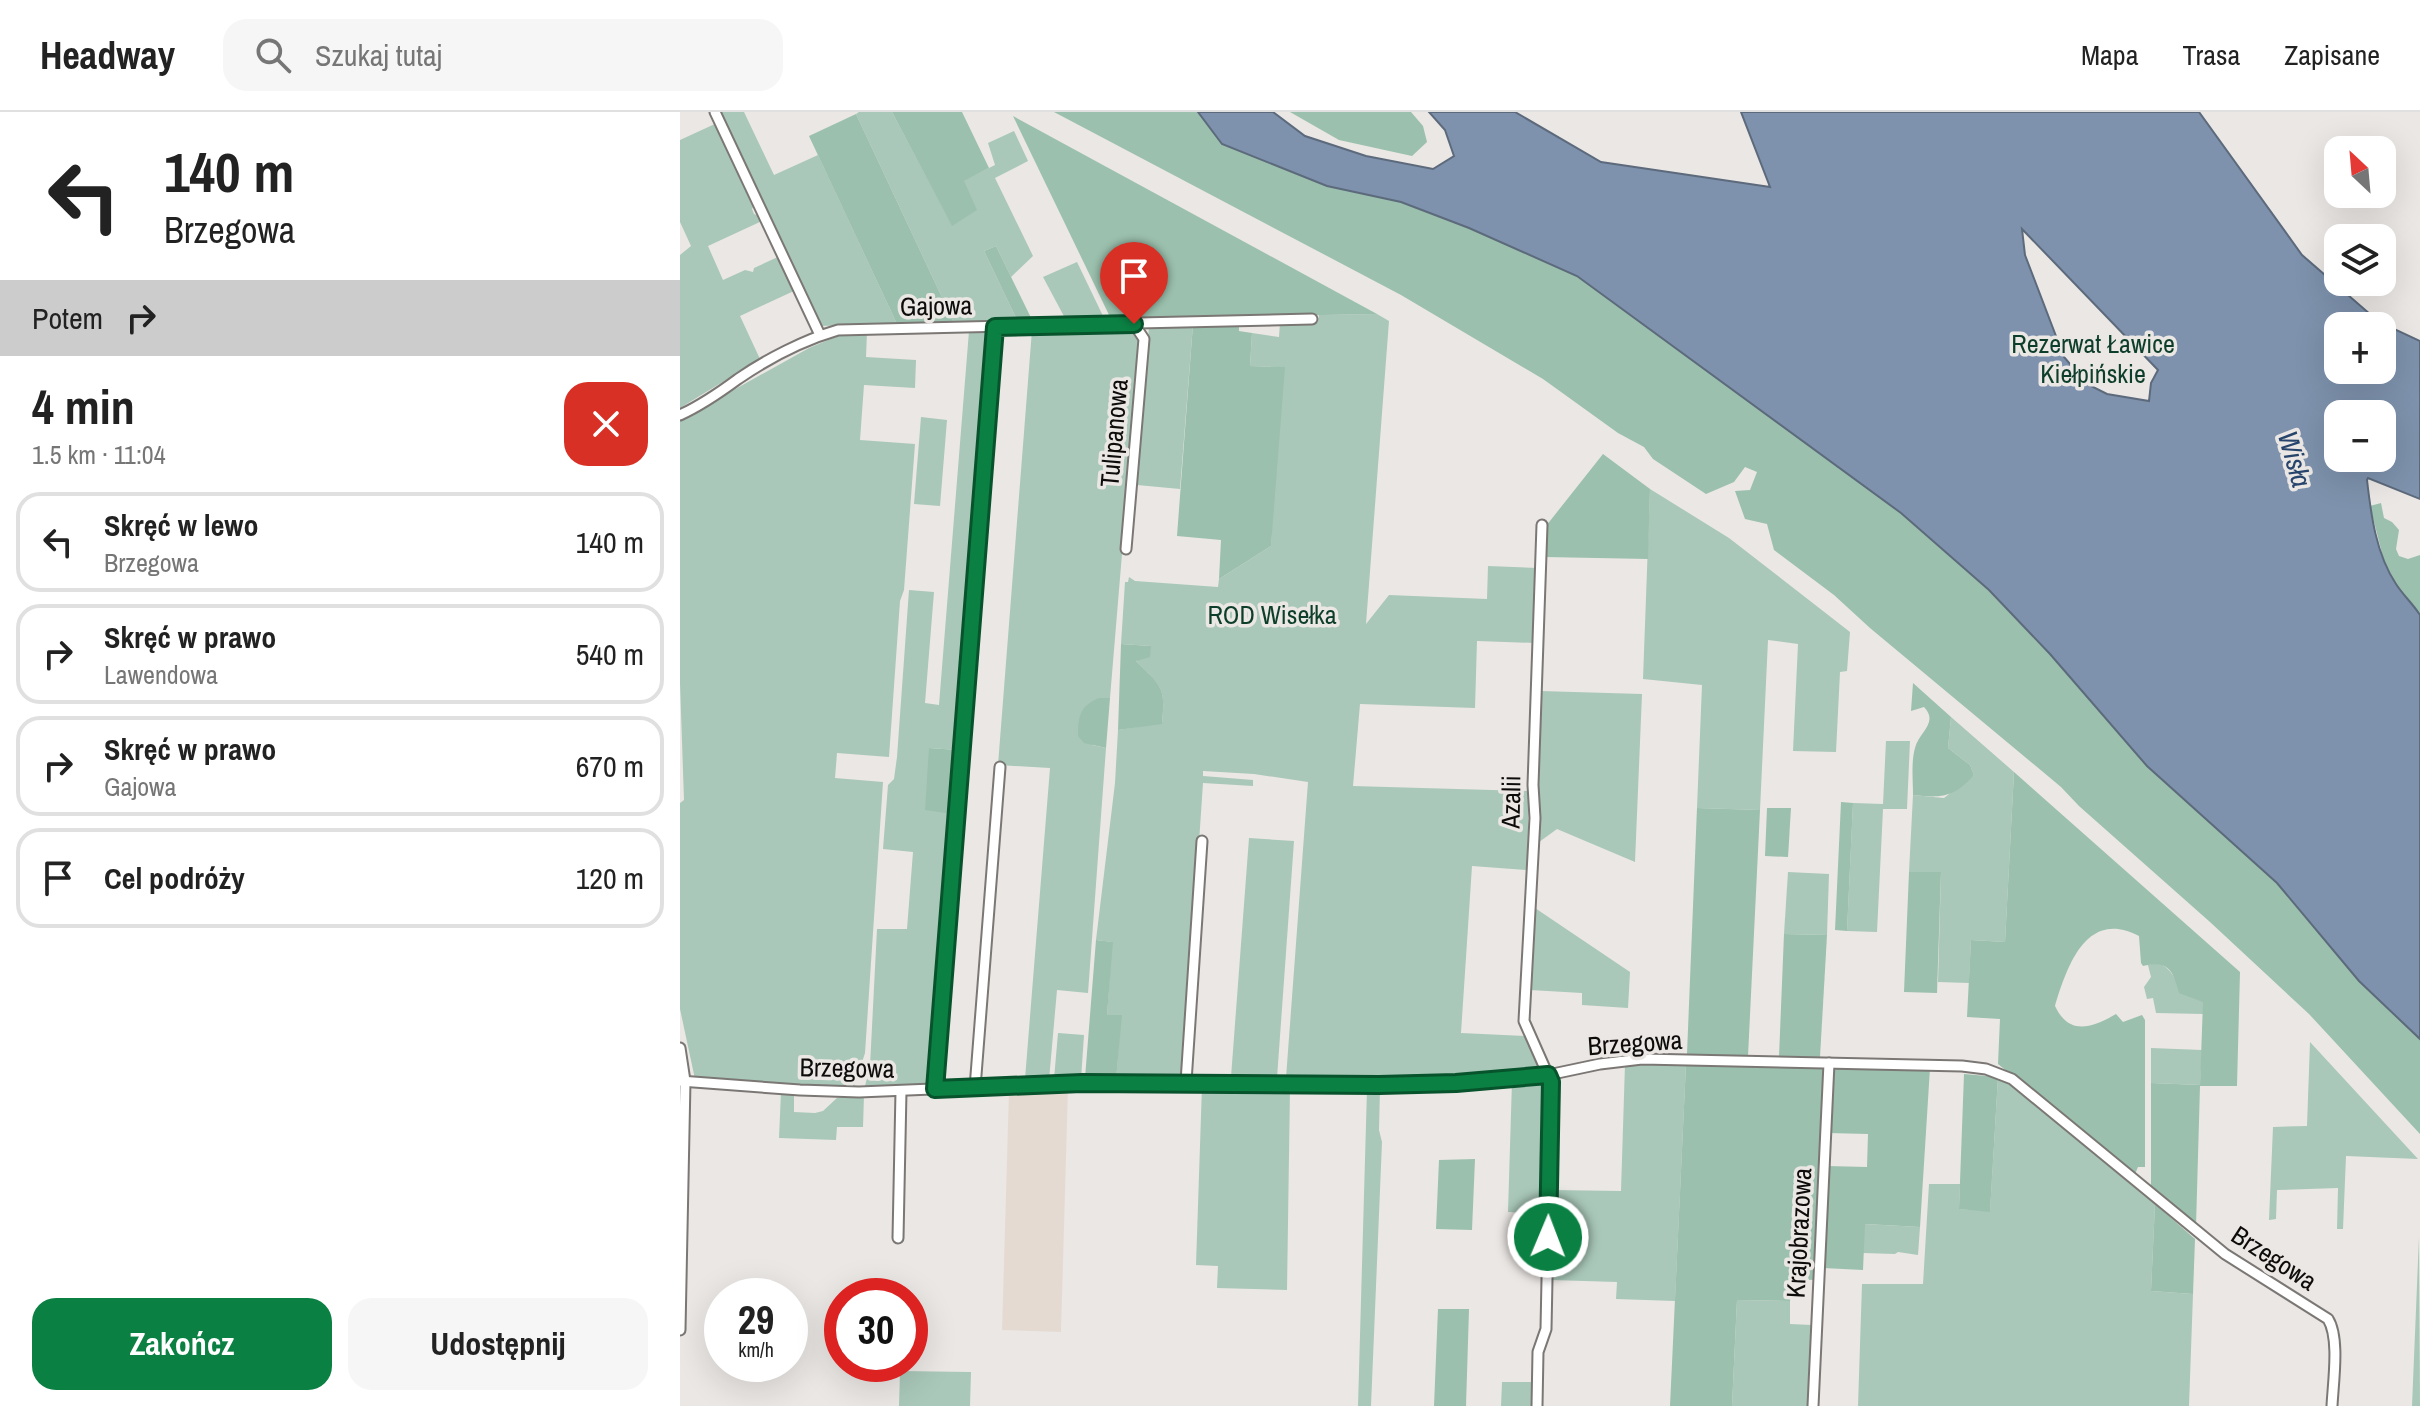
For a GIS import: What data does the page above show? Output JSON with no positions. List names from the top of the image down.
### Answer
{
  "streets": {
    "street": [
      "Gajowa",
      "Tulipanowa",
      "Azalii",
      "Brzegowa",
      "Krajobrazowa"
    ]
  },
  "crossings": [
    ["Gajowa", "Tulipanowa"],
    ["Azalii", "Brzegowa"],
    ["Brzegowa", "Krajobrazowa"]
  ],
  "water": ["Wisła"],
  "parks": ["Rezerwat Ławice Kiełpińskie", "ROD Wisełka"],
  "north": "top left",
  "page": {
    "header": "Headway",
    "search": "Szukaj tutaj",
    "nav": ["Mapa", "Trasa", "Zapisane"],
    "turn": ["140 m", "Brzegowa"],
    "map_buttons": ["+", "−"],
    "then": "Potem",
    "heading": ["4 min", "1.5 km · 11:04"],
    "list": [
      {
        "name": "Skręć w lewo",
        "note": "Brzegowa",
        "value": "140 m"
      },
      {
        "name": "Skręć w prawo",
        "note": "Lawendowa",
        "value": "540 m"
      },
      {
        "name": "Skręć w prawo",
        "note": "Gajowa",
        "value": "670 m"
      },
      {
        "name": "Cel podróży",
        "value": "120 m"
      }
    ],
    "speed": "29 km/h",
    "limit": "30",
    "buttons": ["Zakończ", "Udostępnij"]
  }
}
